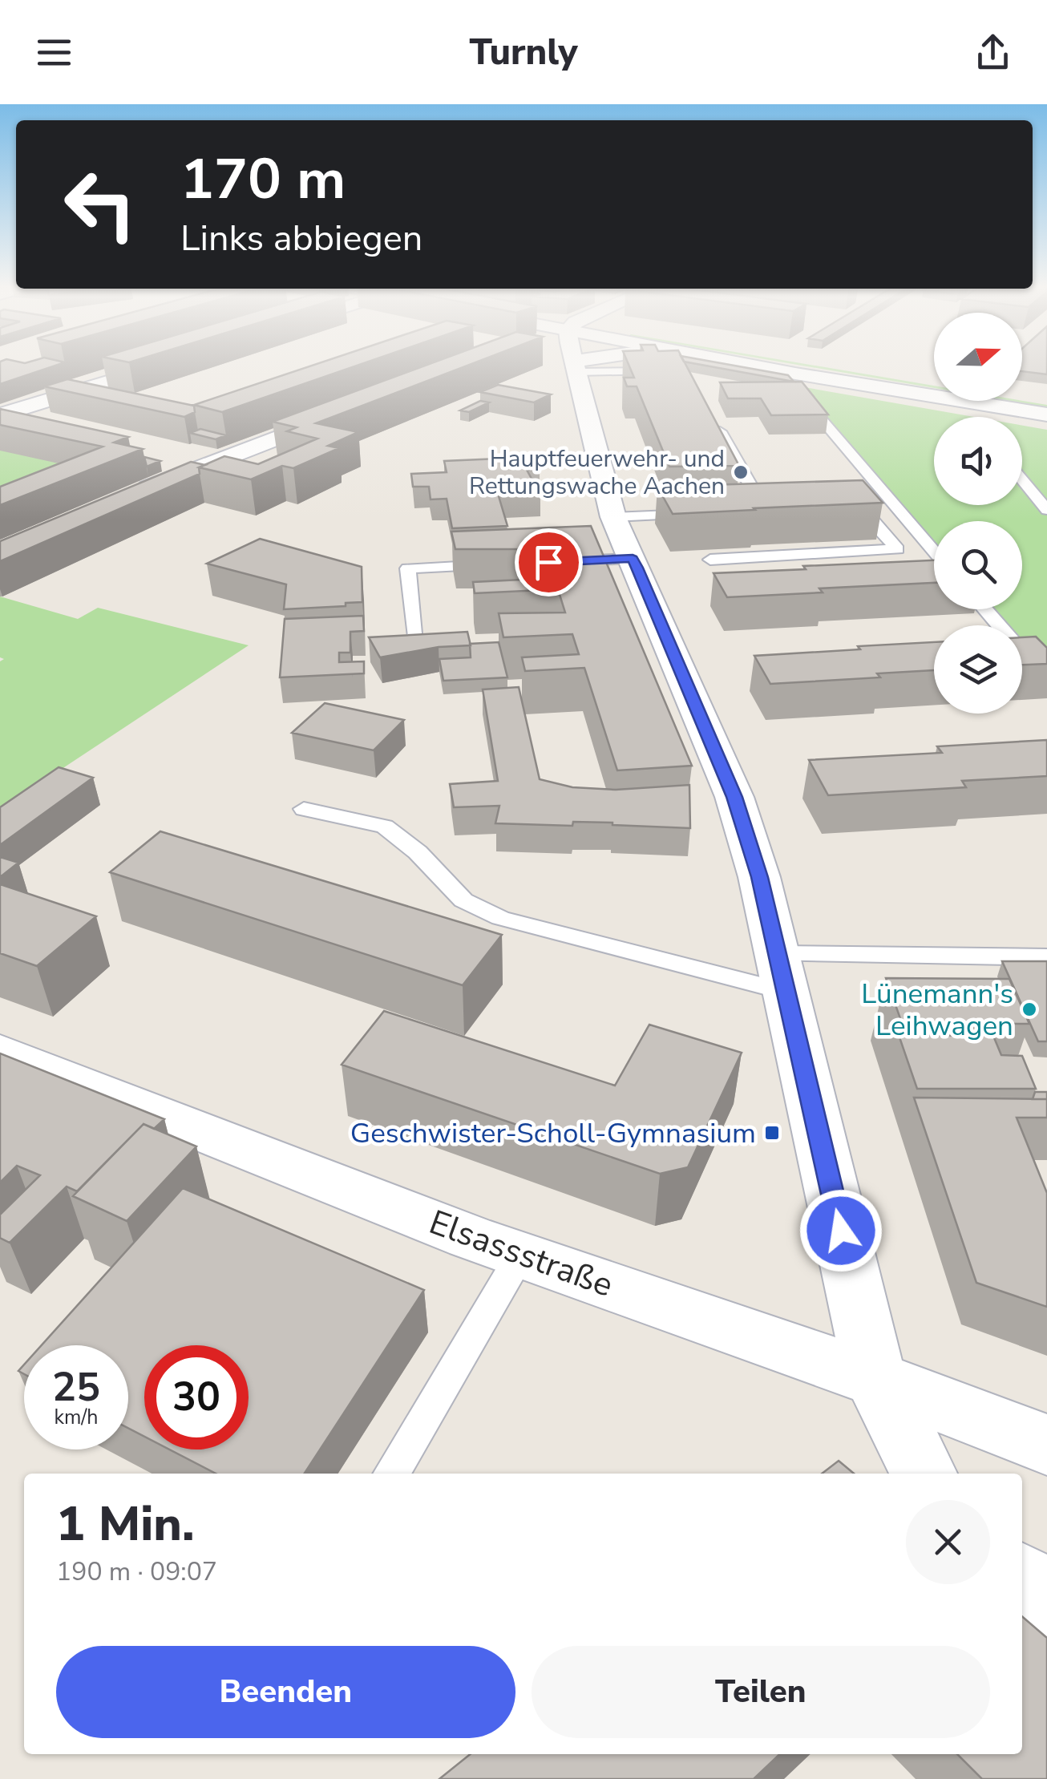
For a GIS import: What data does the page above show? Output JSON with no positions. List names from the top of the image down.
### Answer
{
  "streets": {
    "street": ["Elsassstraße"]
  },
  "places": {
    "other": ["Hauptfeuerwehr- und Rettungswache Aachen", "Lünemann's Leihwagen"],
    "transit": ["Geschwister-Scholl-Gymnasium"]
  },
  "north": "right",
  "page": {
    "header": "Turnly",
    "turn": ["170 m", "Links abbiegen"],
    "speed": "25 km/h",
    "limit": "30",
    "heading": ["1 Min.", "190 m · 09:07"],
    "buttons": ["Beenden", "Teilen"]
  }
}
